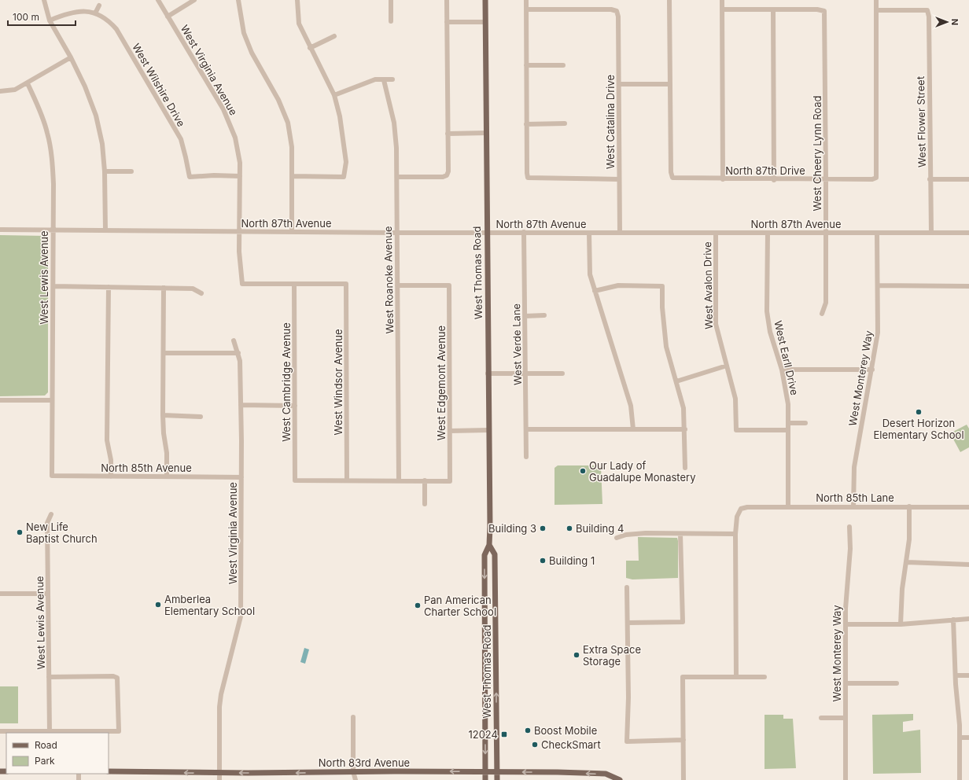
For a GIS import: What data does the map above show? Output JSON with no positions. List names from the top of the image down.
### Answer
{
  "streets": {
    "main road": ["West Thomas Road", "North 83rd Avenue"],
    "street": [
      "West Virginia Avenue",
      "West Wilshire Drive",
      "West Catalina Drive",
      "West Flower Street",
      "West Cheery Lynn Road",
      "North 87th Drive",
      "North 87th Avenue",
      "West Lewis Avenue",
      "West Roanoke Avenue",
      "West Avalon Drive",
      "West Verde Lane",
      "West Earll Drive",
      "West Monterey Way",
      "West Cambridge Avenue",
      "West Windsor Avenue",
      "West Edgemont Avenue",
      "North 85th Avenue",
      "North 85th Lane"
    ]
  },
  "crossings": [
    ["West Virginia Avenue", "West Wilshire Drive"],
    ["West Virginia Avenue", "North 87th Avenue"],
    ["West Virginia Avenue", "West Cambridge Avenue"],
    ["West Virginia Avenue", "West Windsor Avenue"],
    ["West Virginia Avenue", "North 85th Avenue"],
    ["West Virginia Avenue", "North 83rd Avenue"],
    ["West Catalina Drive", "North 87th Avenue"],
    ["West Flower Street", "North 87th Drive"],
    ["West Flower Street", "North 87th Avenue"],
    ["West Cheery Lynn Road", "North 87th Drive"],
    ["West Cheery Lynn Road", "North 87th Avenue"],
    ["North 87th Avenue", "West Thomas Road"],
    ["North 87th Avenue", "West Lewis Avenue"],
    ["North 87th Avenue", "West Roanoke Avenue"],
    ["North 87th Avenue", "West Avalon Drive"],
    ["North 87th Avenue", "West Verde Lane"],
    ["North 87th Avenue", "West Earll Drive"],
    ["North 87th Avenue", "West Monterey Way"],
    ["West Thomas Road", "North 83rd Avenue"],
    ["West Lewis Avenue", "North 85th Avenue"],
    ["West Roanoke Avenue", "West Edgemont Avenue"],
    ["West Avalon Drive", "West Earll Drive"],
    ["West Earll Drive", "North 85th Lane"],
    ["West Monterey Way", "North 85th Lane"],
    ["West Cambridge Avenue", "West Windsor Avenue"]
  ],
  "one_way": ["North 83rd Avenue"],
  "places": {
    "other": [
      "Desert Horizon Elementary School",
      "Our Lady of Guadalupe Monastery",
      "Building 3",
      "Building 4",
      "New Life Baptist Church",
      "Building 1",
      "Amberlea Elementary School",
      "Pan American Charter School",
      "Extra Space Storage",
      "Boost Mobile",
      "CheckSmart"
    ],
    "transit": ["12024"]
  },
  "legend": ["Road", "Park"],
  "scale_bar": "100 m",
  "north": "right"
}
